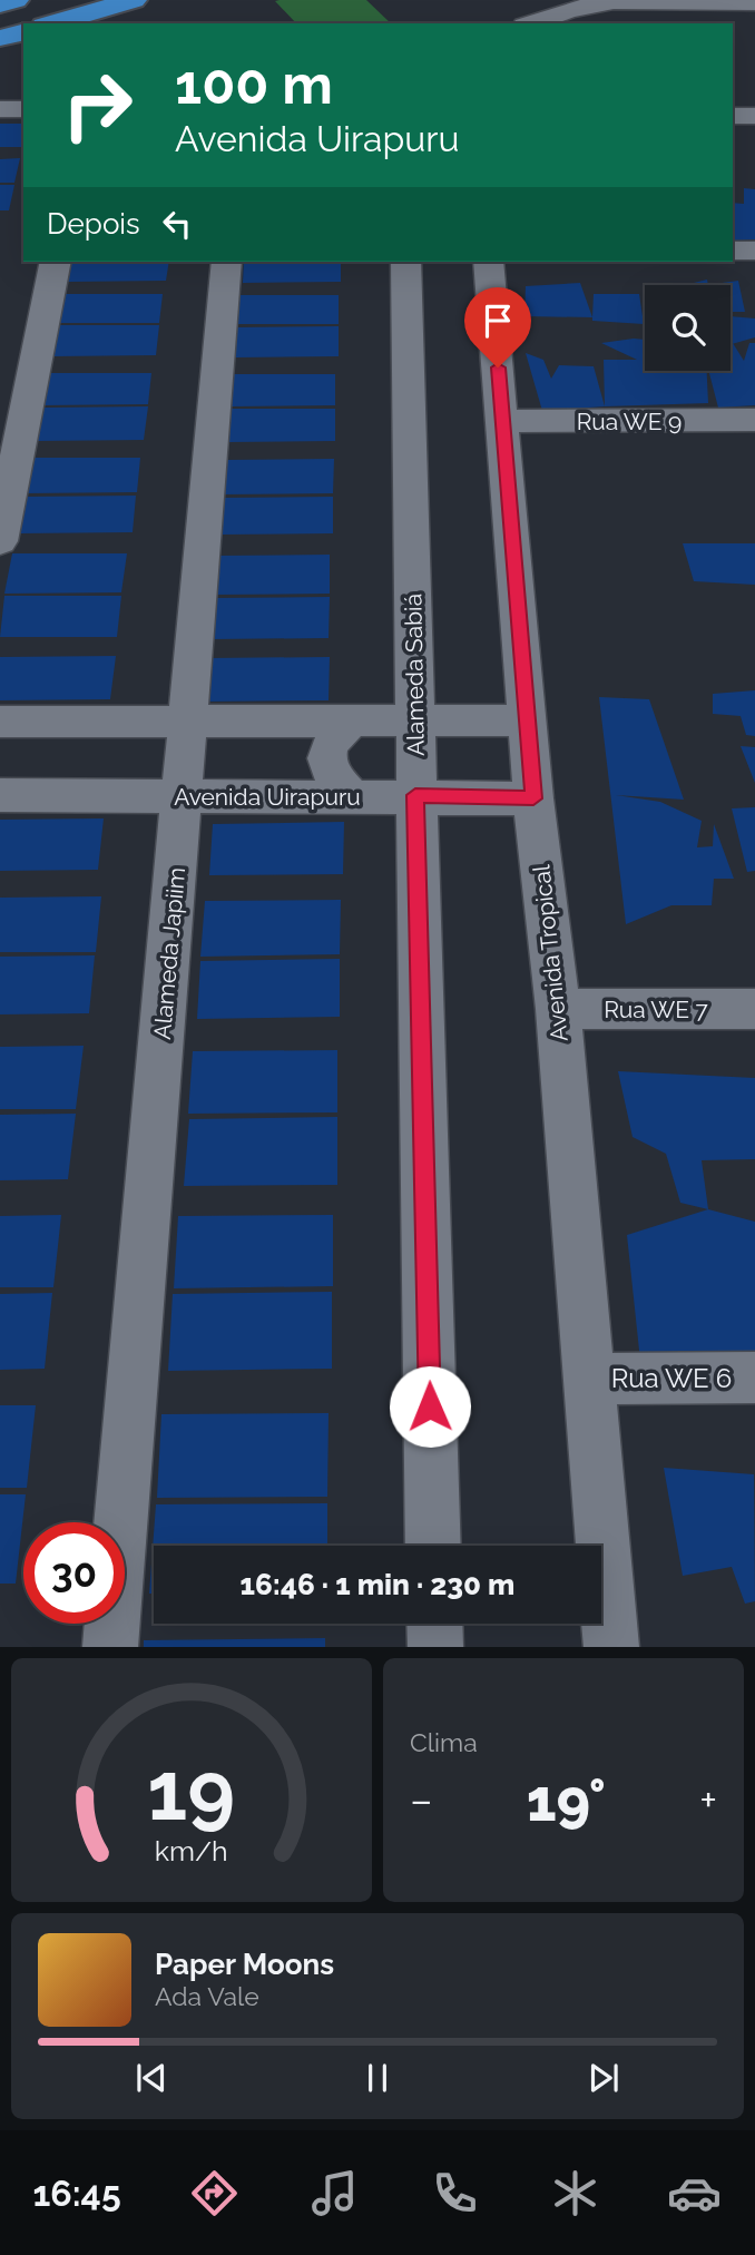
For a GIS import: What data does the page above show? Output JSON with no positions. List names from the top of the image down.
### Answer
{
  "streets": {
    "street": [
      "Rua WE 9",
      "Alameda Sabiá",
      "Avenida Uirapuru",
      "Alameda Japiim",
      "Avenida Tropical",
      "Rua WE 7",
      "Rua WE 6"
    ]
  },
  "crossings": [
    ["Rua WE 9", "Avenida Tropical"],
    ["Alameda Sabiá", "Avenida Uirapuru"],
    ["Avenida Uirapuru", "Alameda Japiim"],
    ["Avenida Uirapuru", "Avenida Tropical"],
    ["Avenida Tropical", "Rua WE 7"],
    ["Avenida Tropical", "Rua WE 6"]
  ],
  "page": {
    "turn": ["100 m", "Avenida Uirapuru"],
    "then": "Depois",
    "limit": "30",
    "trip": "16:46 · 1 min · 230 m",
    "tile": "Clima",
    "heat": ["−", "19°", "+"],
    "song": ["Paper Moons", "Ada Vale"],
    "tabs": "16:45",
    "gauge": ["19", "km/h"]
  }
}
